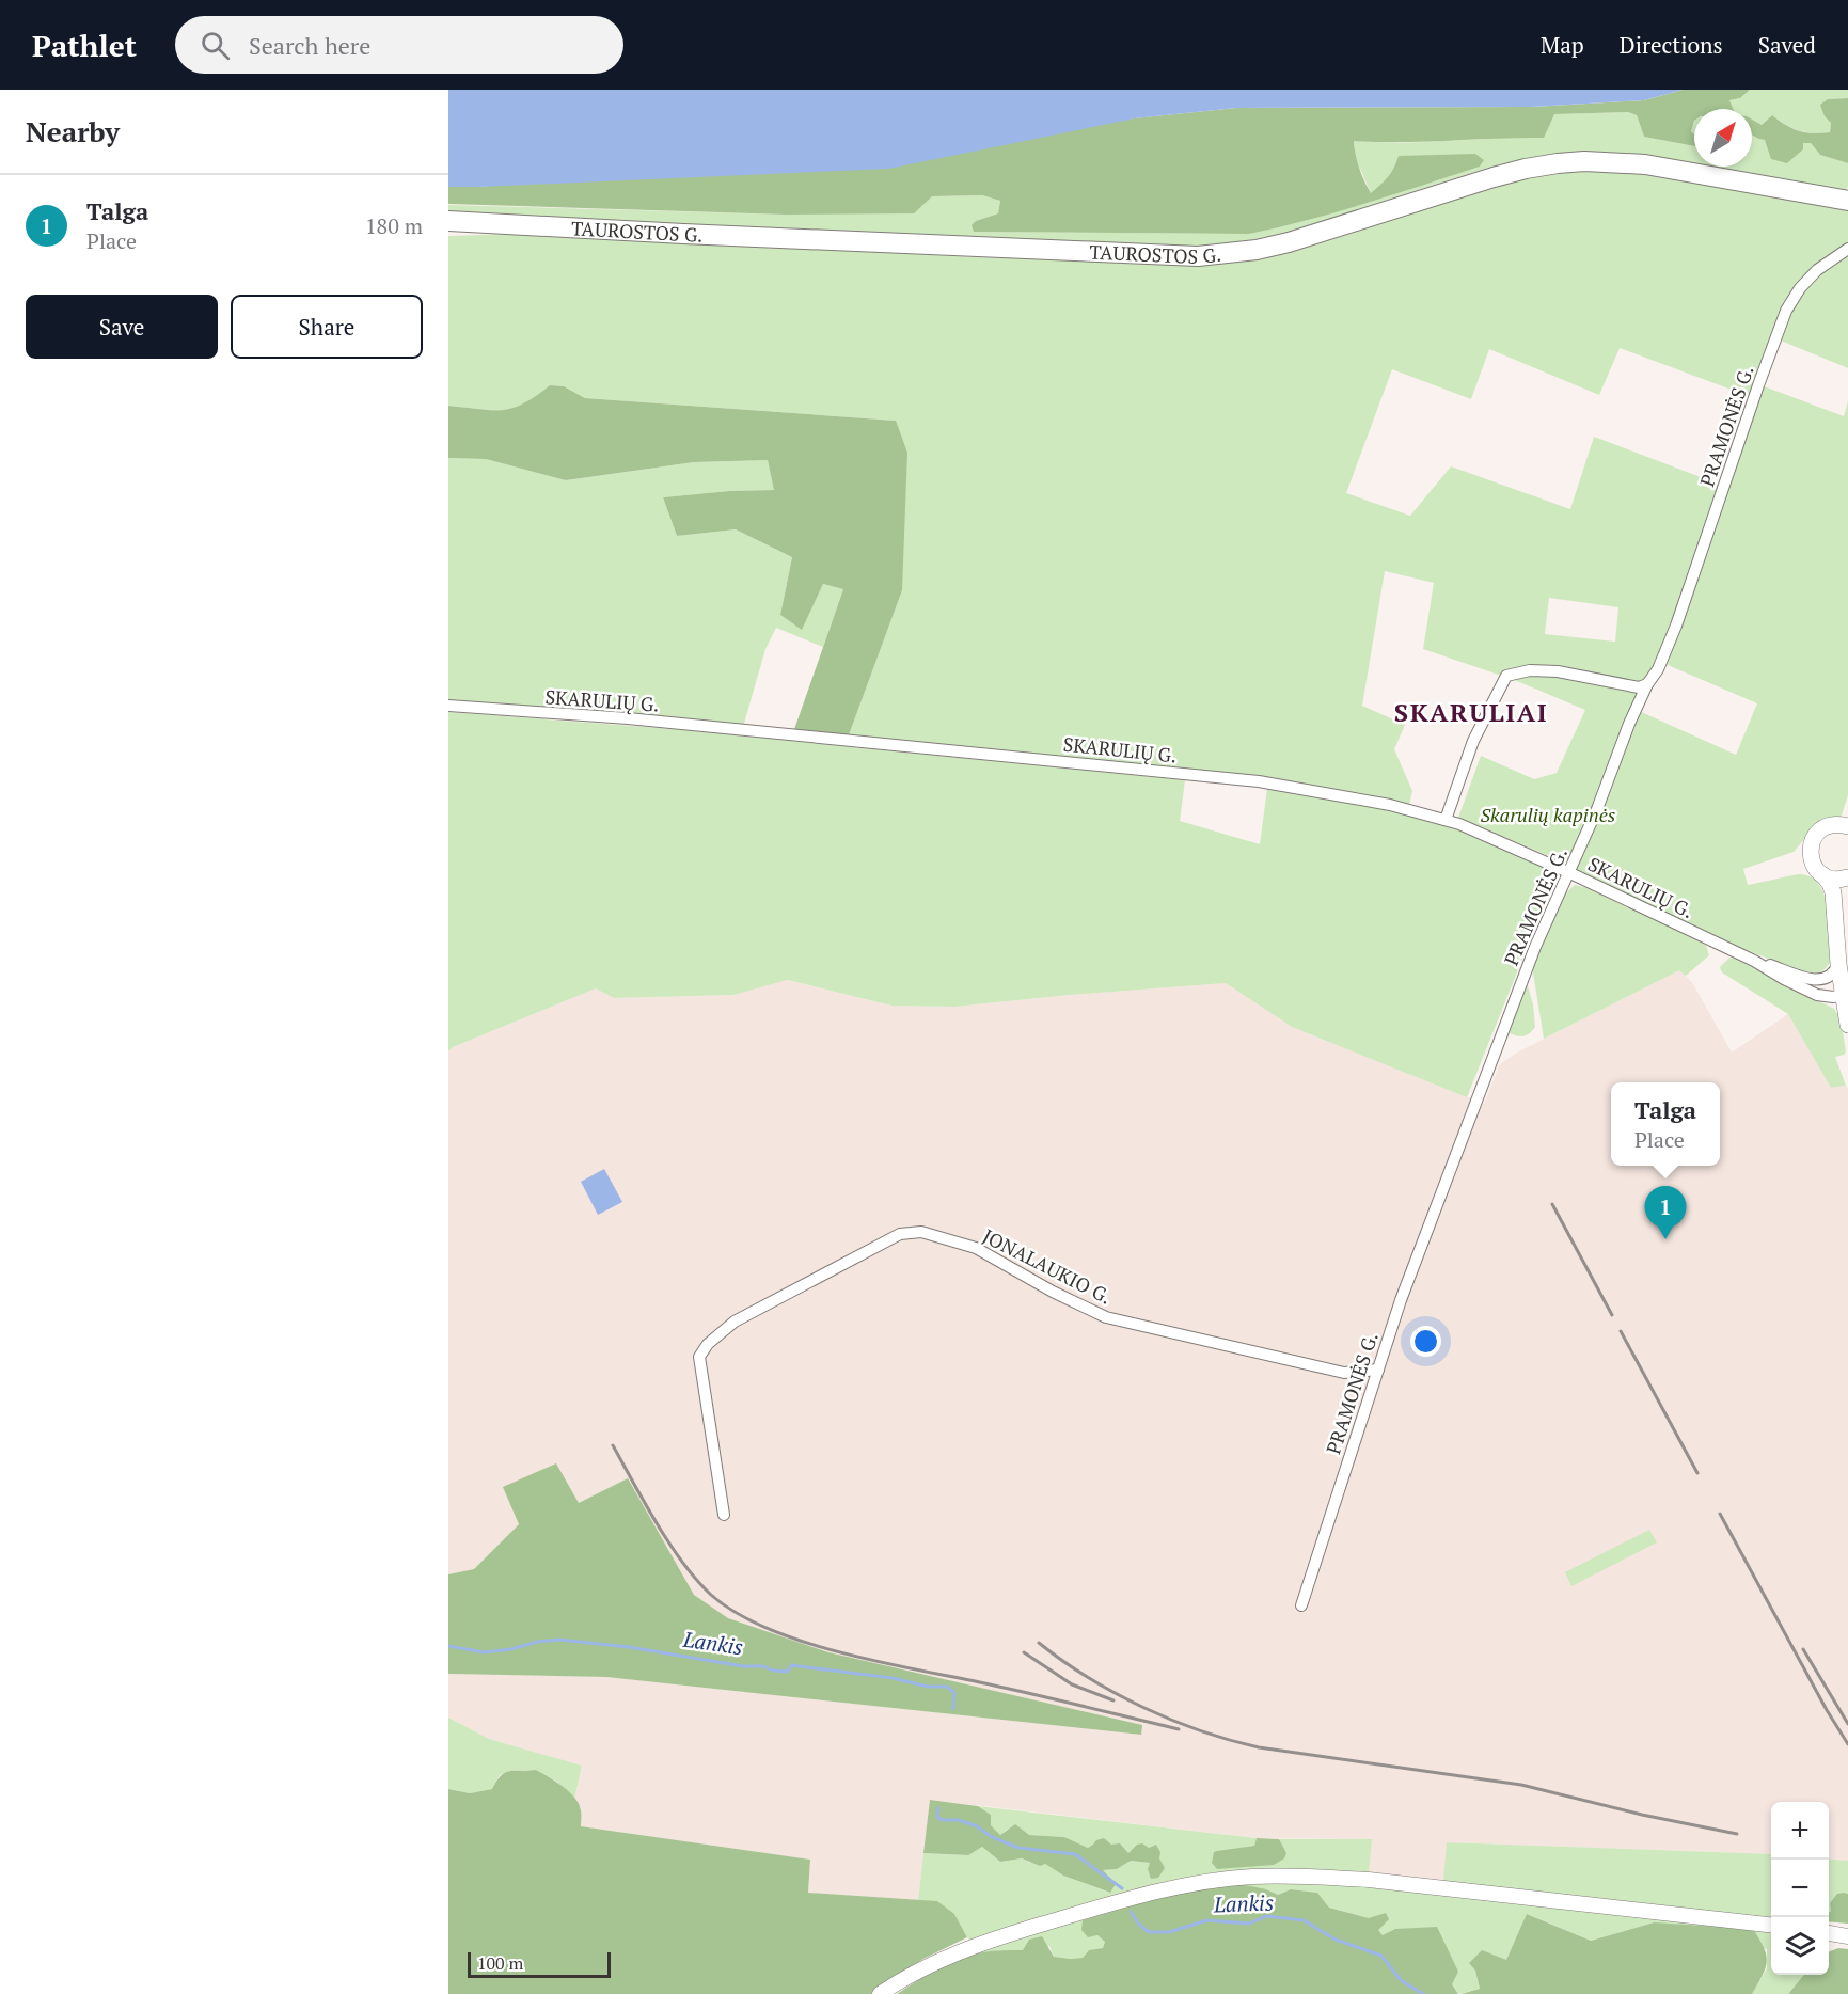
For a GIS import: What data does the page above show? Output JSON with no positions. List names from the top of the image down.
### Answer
{
  "streets": {
    "highway": ["TAUROSTOS G."],
    "street": ["PRAMONĖS G.", "SKARULIŲ G.", "JONALAUKIO G."]
  },
  "crossings": [
    ["PRAMONĖS G.", "SKARULIŲ G."],
    ["PRAMONĖS G.", "JONALAUKIO G."]
  ],
  "districts": ["SKARULIAI"],
  "water": ["Lankis"],
  "parks": ["Skarulių kapinės"],
  "scale_bar": "100 m",
  "north": "top right",
  "page": {
    "header": "Pathlet",
    "search": "Search here",
    "nav": ["Map", "Directions", "Saved"],
    "heading": "Nearby",
    "list": [
      {
        "mark": "1",
        "name": "Talga",
        "note": "Place",
        "value": "180 m"
      }
    ],
    "buttons": ["Save", "Share"],
    "popup": ["Talga", "Place"],
    "pins": "1",
    "map_buttons": ["+", "−"],
    "scale": "100 m"
  }
}
